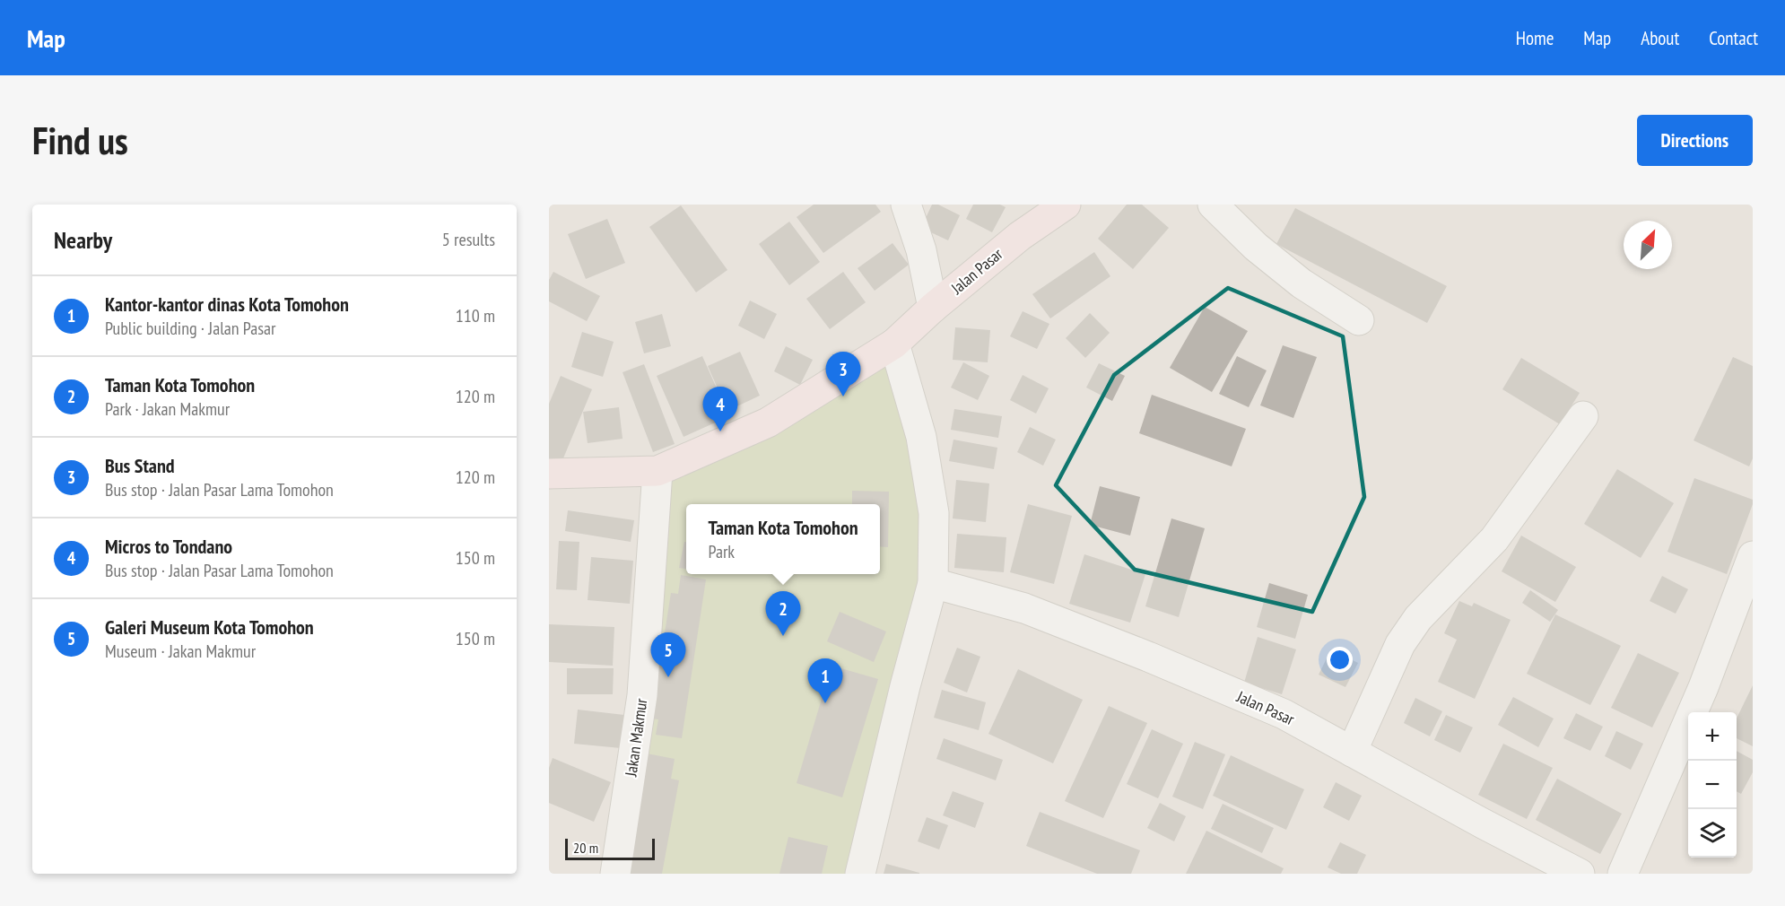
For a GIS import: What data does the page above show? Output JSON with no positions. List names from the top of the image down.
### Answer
{
  "streets": {
    "street": ["Jalan Pasar", "Jakan Makmur"]
  },
  "crossings": [
    ["Jalan Pasar", "Jakan Makmur"]
  ],
  "scale_bar": "20 m",
  "north": "top right",
  "page": {
    "header": "Map",
    "nav": [
      "Home",
      "Map",
      "About",
      "Contact"
    ],
    "buttons": "Directions",
    "title": "Find us",
    "heading": ["Nearby", "5 results"],
    "list": [
      {
        "mark": "1",
        "name": "Kantor-kantor dinas Kota Tomohon",
        "note": "Public building · Jalan Pasar",
        "value": "110 m"
      },
      {
        "mark": "2",
        "name": "Taman Kota Tomohon",
        "note": "Park · Jakan Makmur",
        "value": "120 m"
      },
      {
        "mark": "3",
        "name": "Bus Stand",
        "note": "Bus stop · Jalan Pasar Lama Tomohon",
        "value": "120 m"
      },
      {
        "mark": "4",
        "name": "Micros to Tondano",
        "note": "Bus stop · Jalan Pasar Lama Tomohon",
        "value": "150 m"
      },
      {
        "mark": "5",
        "name": "Galeri Museum Kota Tomohon",
        "note": "Museum · Jakan Makmur",
        "value": "150 m"
      }
    ],
    "pins": [
      "3",
      "4",
      "2",
      "5",
      "1"
    ],
    "popup": ["Taman Kota Tomohon", "Park"],
    "map_buttons": ["+", "−"],
    "scale": "20 m"
  }
}
